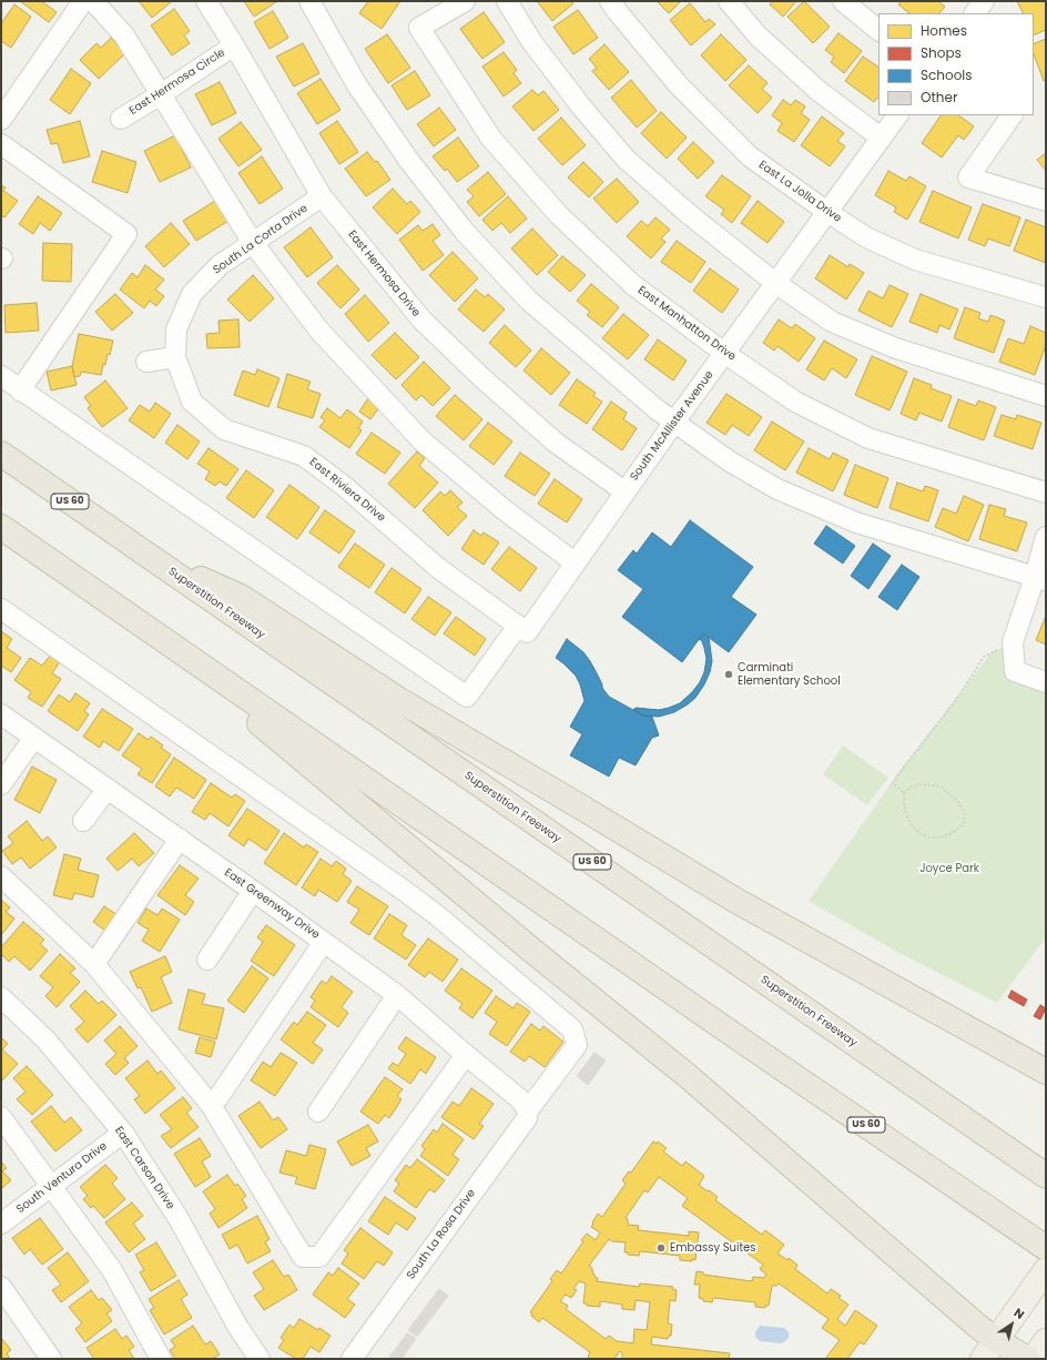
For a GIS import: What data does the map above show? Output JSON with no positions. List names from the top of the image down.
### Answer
{
  "streets": {
    "highway": ["US 60", "Superstition Freeway"],
    "street": [
      "East Hermosa Circle",
      "East La Jolla Drive",
      "South La Corta Drive",
      "East Hermosa Drive",
      "East Manhatton Drive",
      "South McAllister Avenue",
      "East Riviera Drive",
      "East Greenway Drive",
      "East Carson Drive",
      "South Ventura Drive",
      "South La Rosa Drive"
    ]
  },
  "crossings": [
    ["East Hermosa Circle", "East Hermosa Drive"],
    ["East La Jolla Drive", "South McAllister Avenue"],
    ["South La Corta Drive", "East Hermosa Drive"],
    ["South La Corta Drive", "East Riviera Drive"],
    ["East Hermosa Drive", "South McAllister Avenue"],
    ["East Manhatton Drive", "South McAllister Avenue"],
    ["South McAllister Avenue", "East Riviera Drive"],
    ["East Greenway Drive", "South La Rosa Drive"],
    ["East Carson Drive", "South Ventura Drive"]
  ],
  "parks": ["Joyce Park"],
  "places": ["Carminati Elementary School", "Embassy Suites"],
  "legend": [
    "Homes",
    "Shops",
    "Schools",
    "Other"
  ],
  "north": "top right"
}
